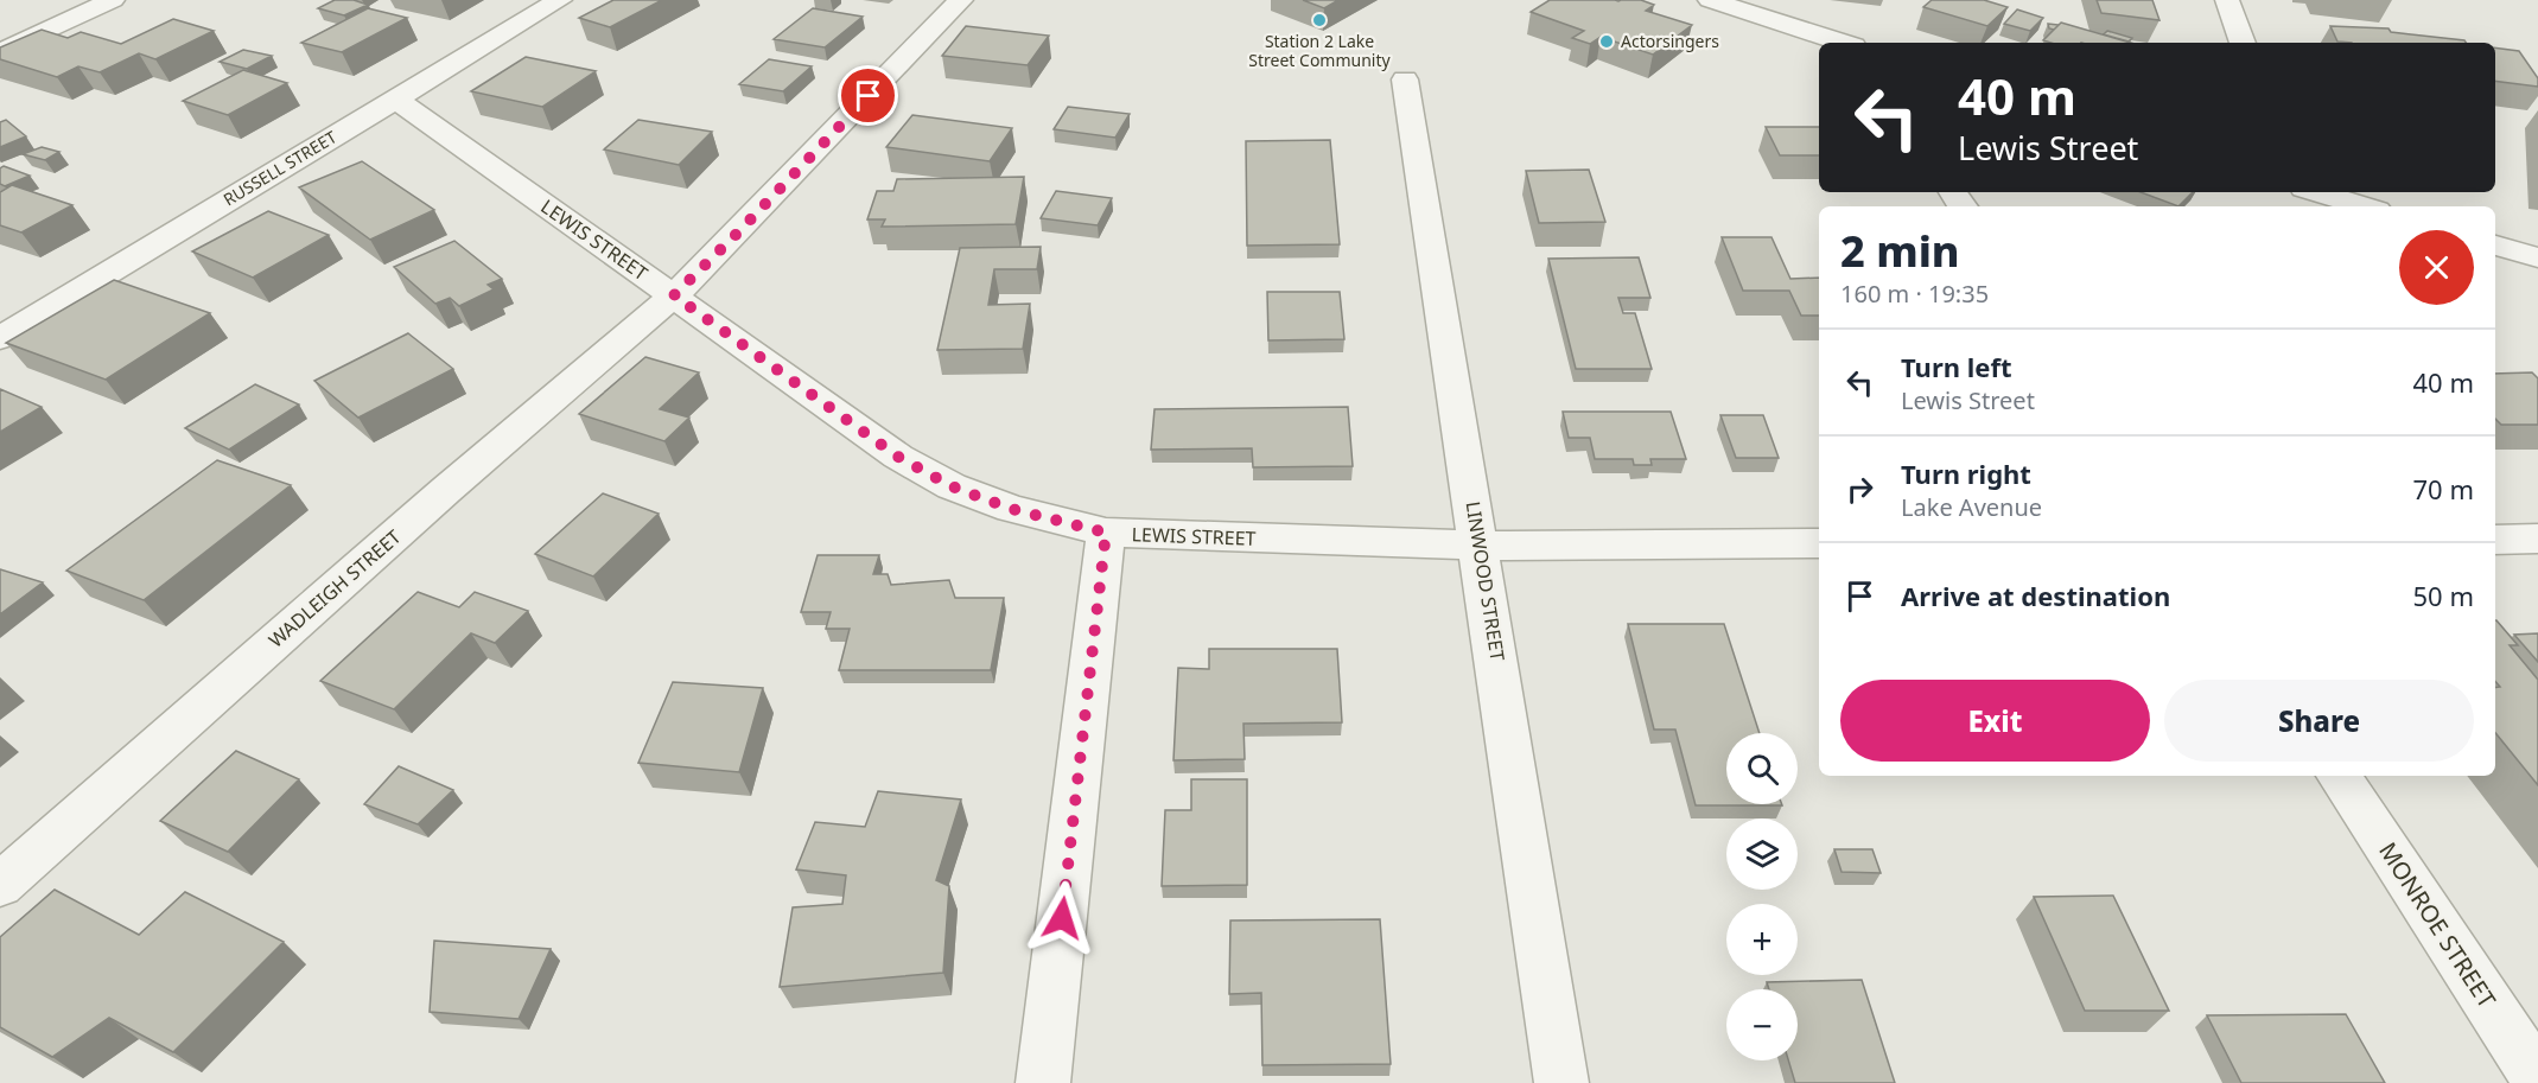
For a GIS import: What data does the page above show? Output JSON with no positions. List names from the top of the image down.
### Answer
{
  "streets": {
    "street": [
      "RUSSELL STREET",
      "LEWIS STREET",
      "LINWOOD STREET",
      "WADLEIGH STREET",
      "MONROE STREET"
    ]
  },
  "crossings": [
    ["RUSSELL STREET", "LEWIS STREET"],
    ["LEWIS STREET", "LINWOOD STREET"],
    ["LEWIS STREET", "WADLEIGH STREET"]
  ],
  "places": ["Station 2 Lake Street Community", "Actorsingers"],
  "page": {
    "turn": ["40 m", "Lewis Street"],
    "heading": ["2 min", "160 m · 19:35"],
    "list": [
      {
        "name": "Turn left",
        "note": "Lewis Street",
        "value": "40 m"
      },
      {
        "name": "Turn right",
        "note": "Lake Avenue",
        "value": "70 m"
      },
      {
        "name": "Arrive at destination",
        "value": "50 m"
      }
    ],
    "buttons": ["Exit", "Share"],
    "map_buttons": ["+", "−"]
  }
}
